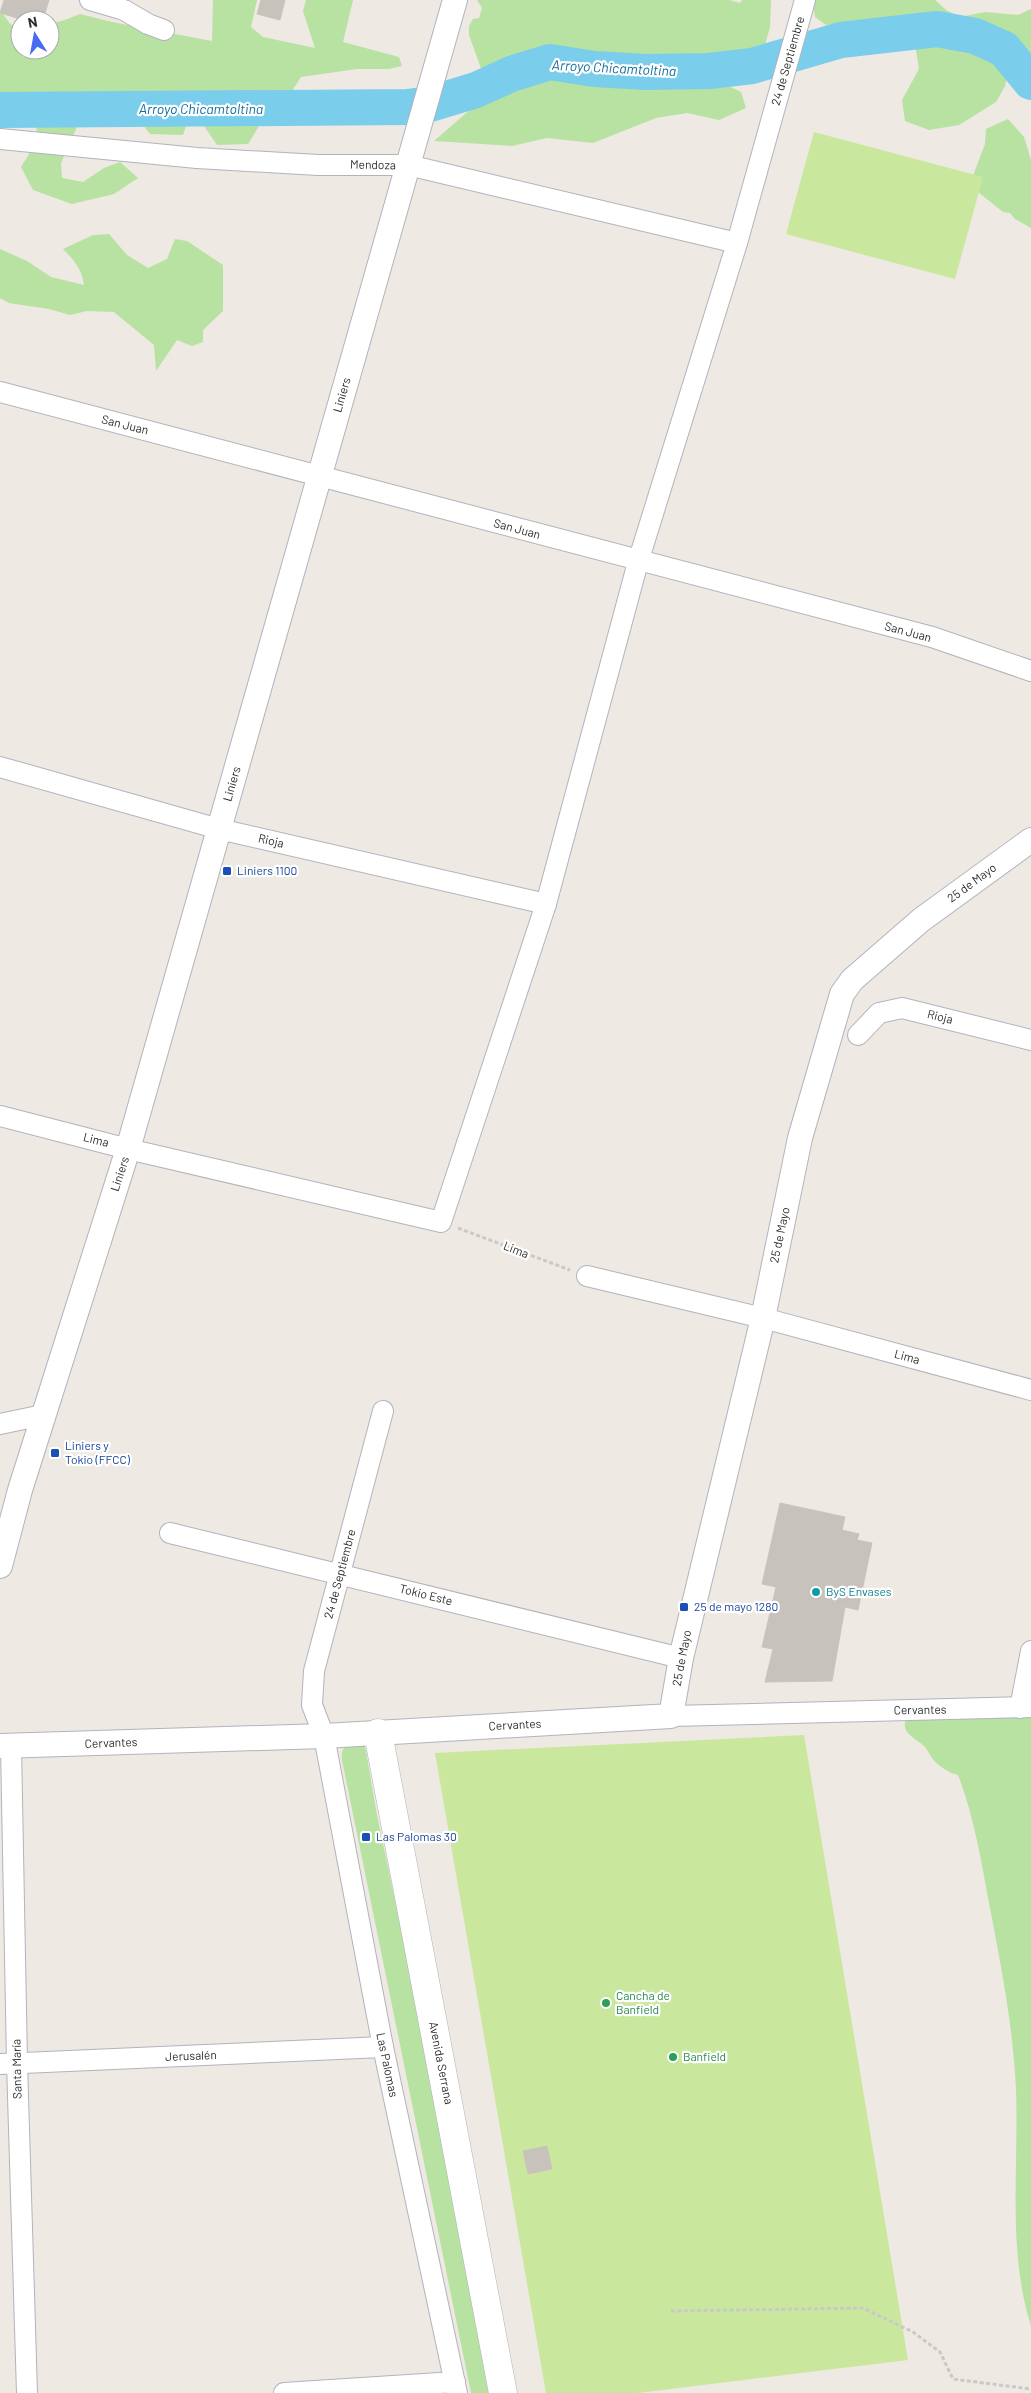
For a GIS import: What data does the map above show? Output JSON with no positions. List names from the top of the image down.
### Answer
{
  "streets": {
    "main road": ["Avenida Serrana"],
    "street": [
      "24 de Septiembre",
      "Mendoza",
      "Liniers",
      "San Juan",
      "Rioja",
      "25 de Mayo",
      "Lima",
      "Tokio Este",
      "Cervantes",
      "Jerusalén",
      "Las Palomas",
      "Santa María"
    ]
  },
  "crossings": [
    ["24 de Septiembre", "Mendoza"],
    ["24 de Septiembre", "San Juan"],
    ["24 de Septiembre", "Rioja"],
    ["24 de Septiembre", "Lima"],
    ["24 de Septiembre", "Tokio Este"],
    ["24 de Septiembre", "Cervantes"],
    ["24 de Septiembre", "Las Palomas"],
    ["Mendoza", "Liniers"],
    ["Liniers", "San Juan"],
    ["Liniers", "Rioja"],
    ["Liniers", "Lima"],
    ["25 de Mayo", "Lima"],
    ["25 de Mayo", "Tokio Este"],
    ["25 de Mayo", "Cervantes"],
    ["Cervantes", "Avenida Serrana"],
    ["Cervantes", "Las Palomas"],
    ["Cervantes", "Santa María"],
    ["Jerusalén", "Las Palomas"],
    ["Jerusalén", "Santa María"]
  ],
  "water": ["Arroyo Chicamtoltina"],
  "places": {
    "transit": [
      "Liniers 1100",
      "Liniers y Tokio (FFCC)",
      "25 de mayo 1280",
      "Las Palomas 30"
    ],
    "other": ["ByS Envases", "Cancha de Banfield", "Banfield"]
  },
  "north": "top"
}
